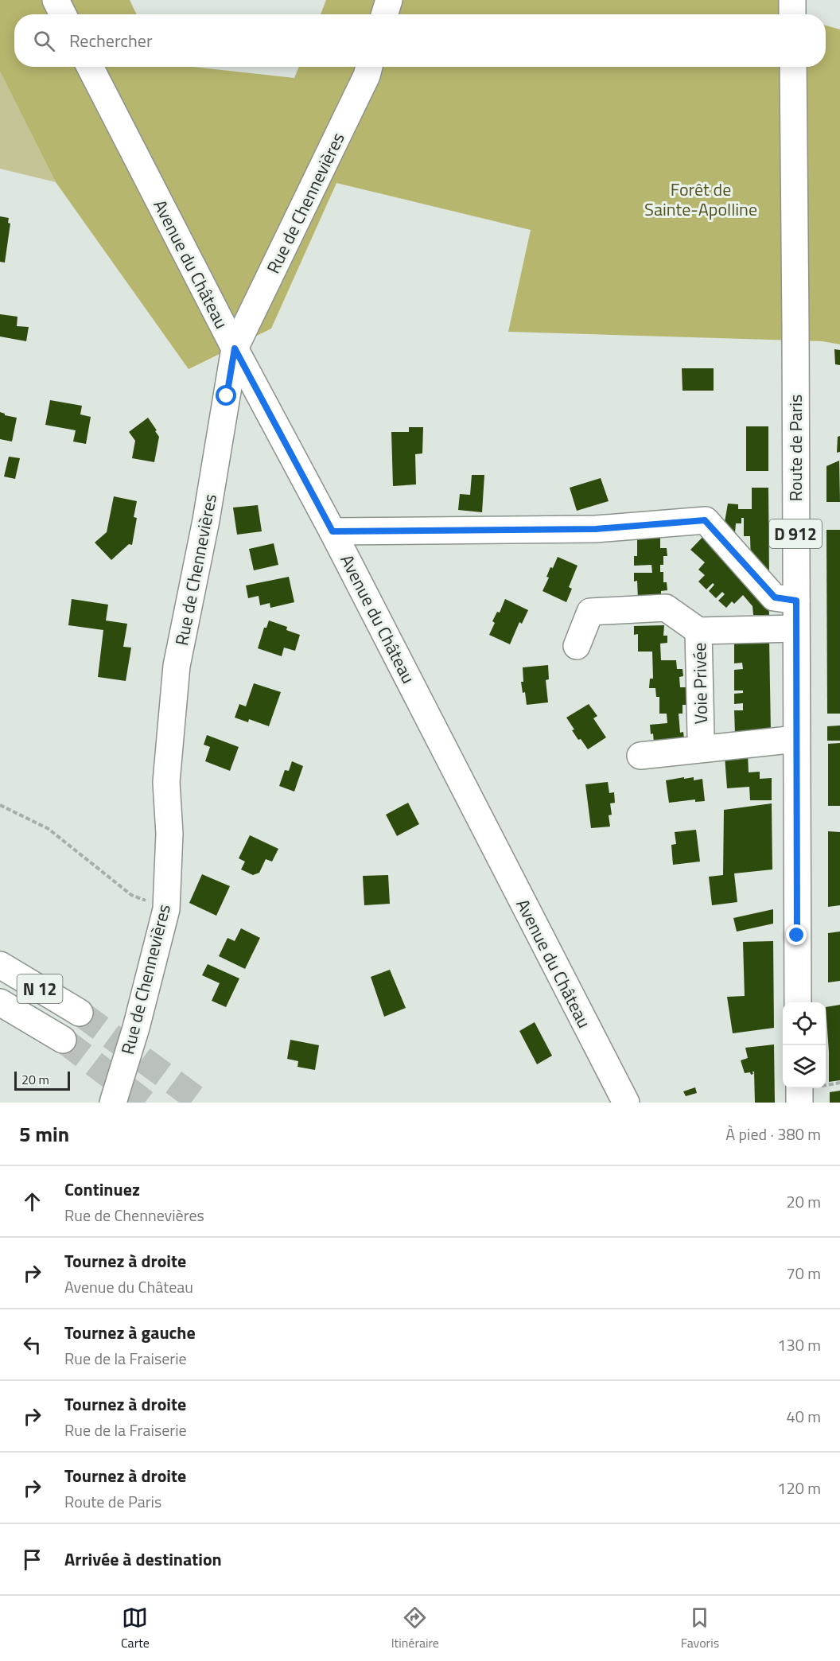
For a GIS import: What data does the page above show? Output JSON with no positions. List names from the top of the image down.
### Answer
{
  "streets": {
    "main road": [
      "Rue de Chennevières",
      "Avenue du Château",
      "Route de Paris",
      "D 912",
      "Voie Privée",
      "N 12"
    ]
  },
  "crossings": [
    ["Rue de Chennevières", "Avenue du Château"],
    ["Route de Paris", "Voie Privée"]
  ],
  "parks": ["Forêt de Sainte-Apolline"],
  "scale_bar": "20 m",
  "page": {
    "search": "Rechercher",
    "scale": "20 m",
    "heading": ["5 min", "À pied · 380 m"],
    "list": [
      ["Continuez", "Rue de Chennevières", "20 m"],
      ["Tournez à droite", "Avenue du Château", "70 m"],
      ["Tournez à gauche", "Rue de la Fraiserie", "130 m"],
      ["Tournez à droite", "Rue de la Fraiserie", "40 m"],
      ["Tournez à droite", "Route de Paris", "120 m"],
      "Arrivée à destination"
    ],
    "nav": ["Carte", "Itinéraire", "Favoris"]
  }
}
